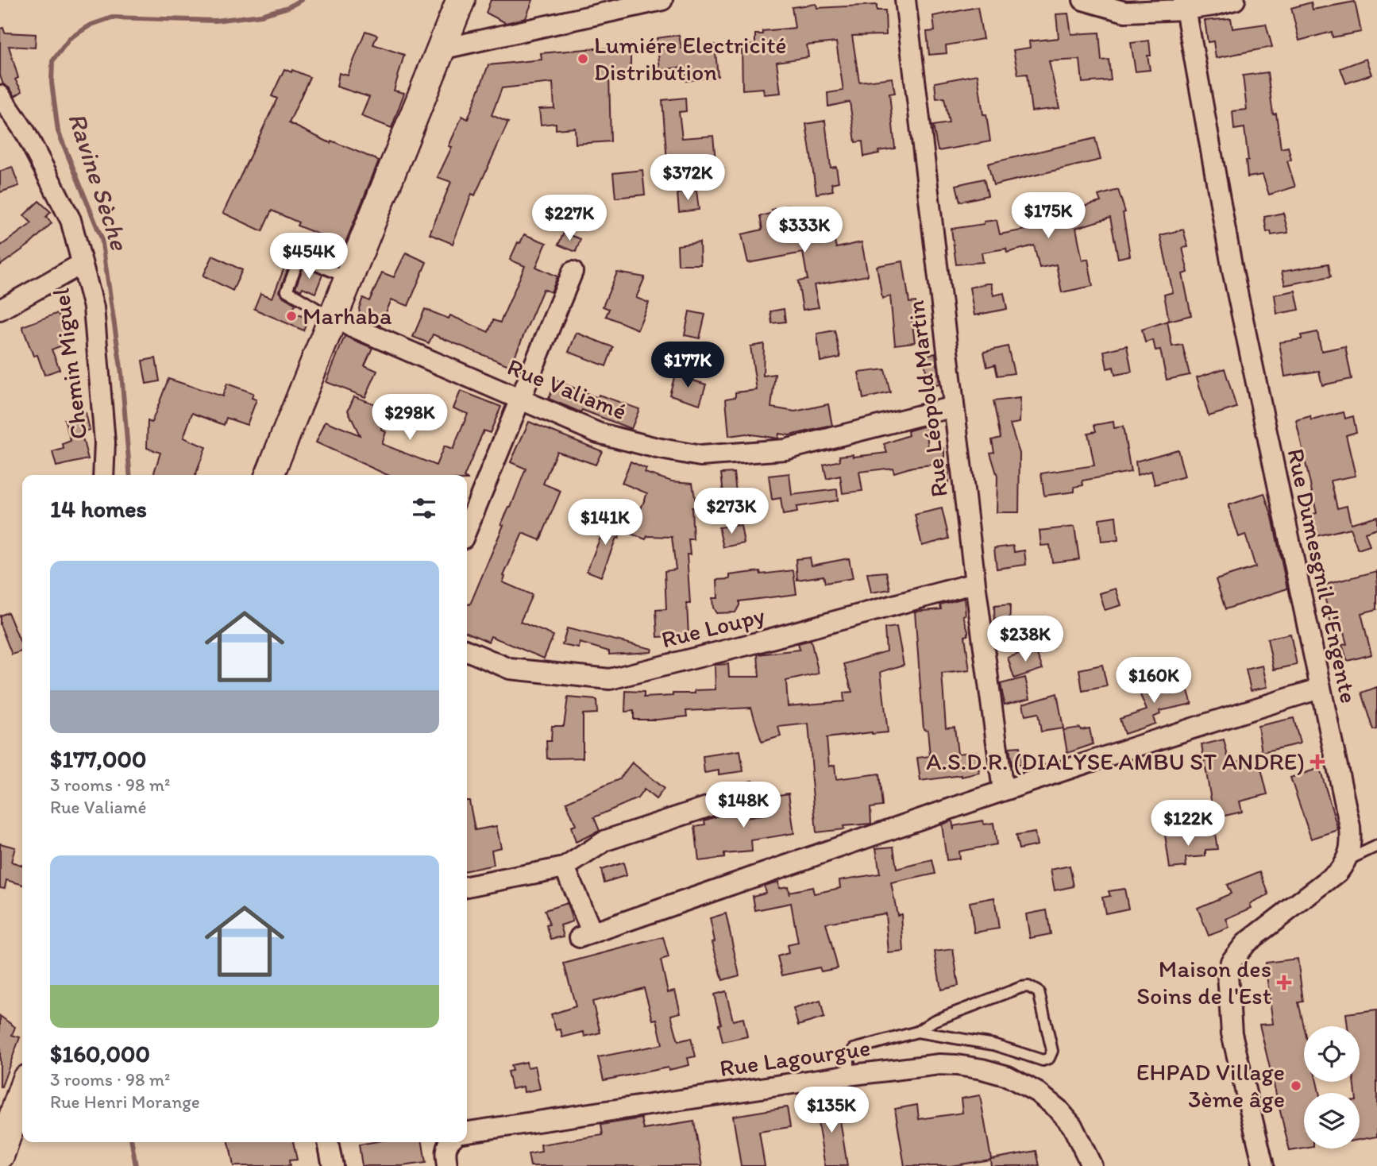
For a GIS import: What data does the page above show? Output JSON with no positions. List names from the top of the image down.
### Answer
{
  "streets": {
    "street": [
      "Chemin Miguel",
      "Rue Valiamé",
      "Rue Léopold Martin",
      "Rue Dumesgnil d'Engente",
      "Rue Loupy",
      "Rue Lagourgue"
    ]
  },
  "crossings": [
    ["Rue Valiamé", "Rue Léopold Martin"],
    ["Rue Léopold Martin", "Rue Loupy"]
  ],
  "water": ["Ravine Sèche"],
  "places": {
    "other": ["Lumiére Electricité Distribution", "Marhaba", "EHPAD Village 3ème âge"],
    "health": ["A.S.D.R. (DIALYSE AMBU ST ANDRE)", "Maison des Soins de l'Est"]
  },
  "page": {
    "price": [
      "$372K",
      "$175K",
      "$227K",
      "$333K",
      "$454K",
      "$177K",
      "$298K",
      "$273K",
      "$141K",
      "$238K",
      "$160K",
      "$148K",
      "$122K",
      "$135K"
    ],
    "heading": "14 homes",
    "list": [
      {
        "name": "$177,000",
        "note": "3 rooms · 98 m² · Rue Valiamé"
      },
      {
        "name": "$160,000",
        "note": "3 rooms · 98 m² · Rue Henri Morange"
      }
    ]
  }
}
